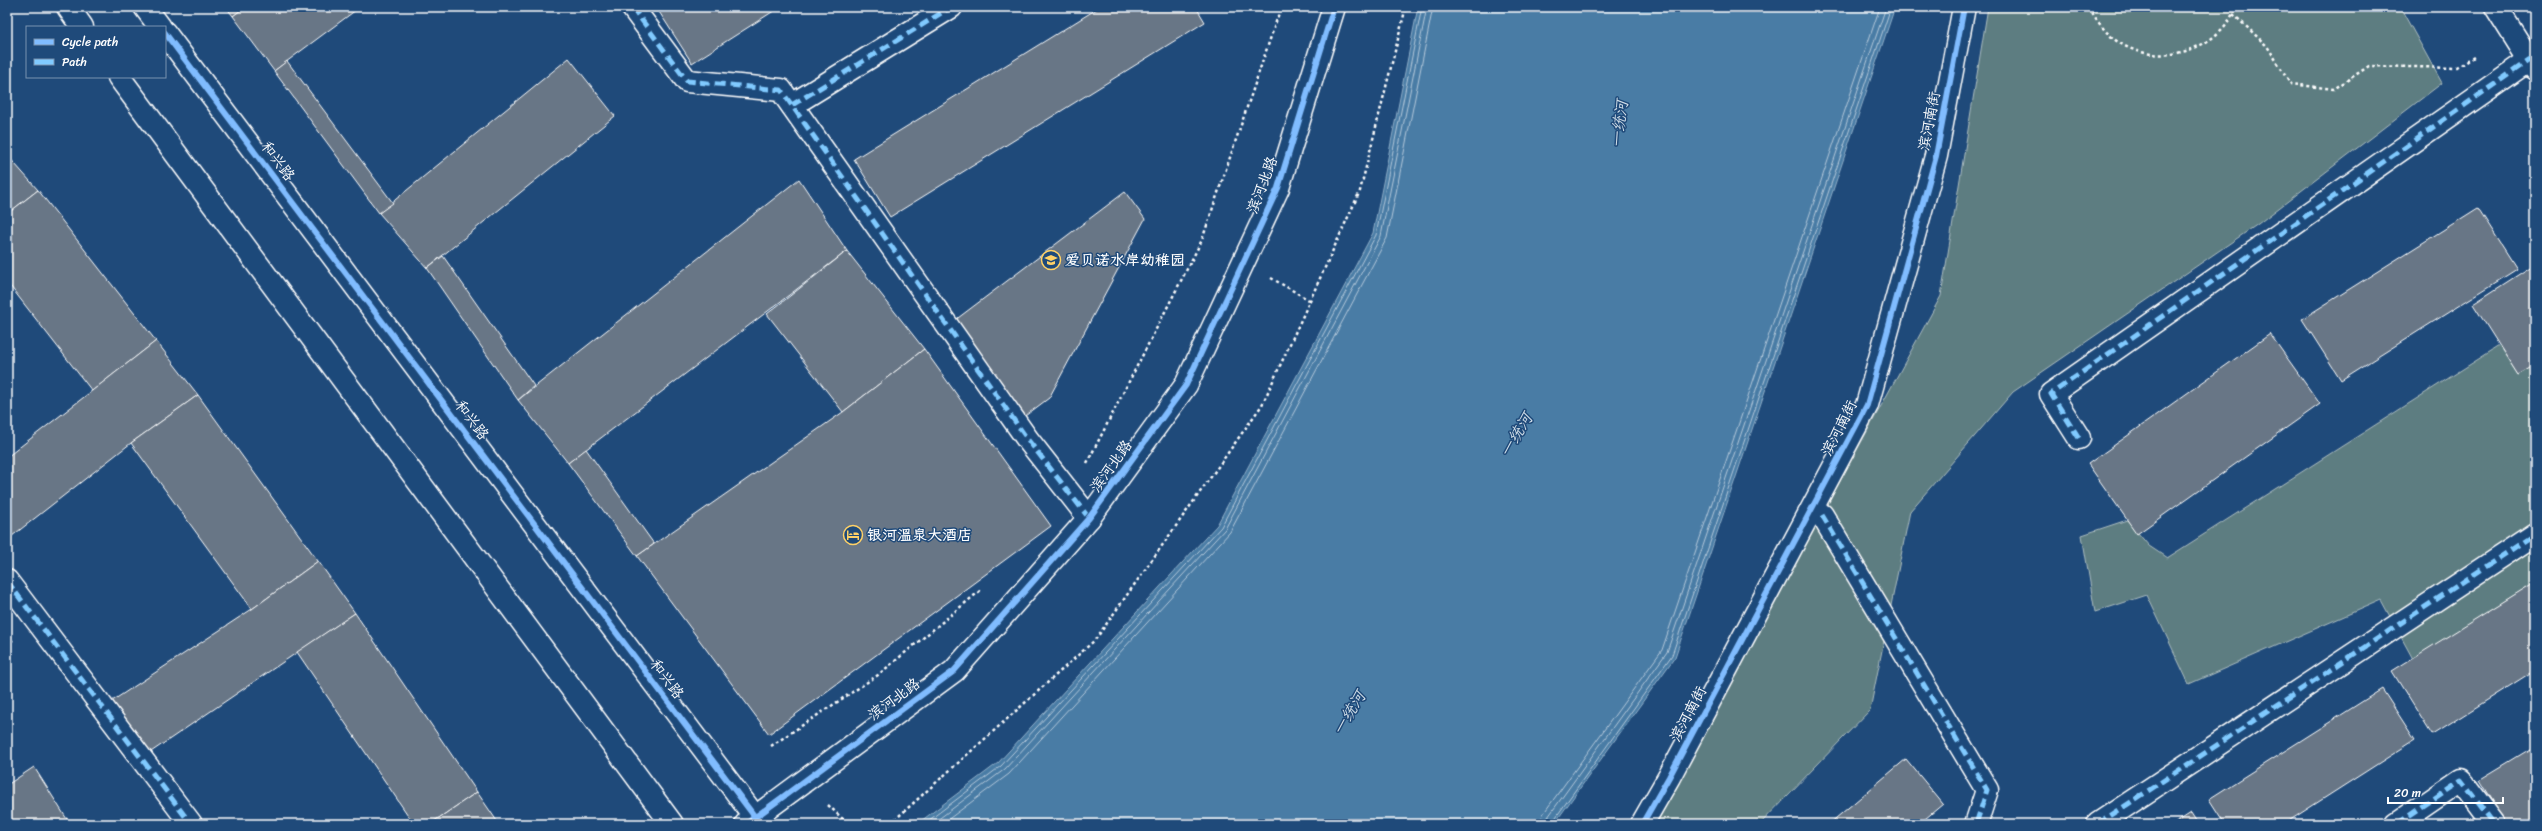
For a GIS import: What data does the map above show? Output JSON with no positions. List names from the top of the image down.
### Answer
{
  "streets": {
    "street": ["滨河南街", "和兴路", "滨河北路"]
  },
  "crossings": [
    ["和兴路", "滨河北路"]
  ],
  "water": ["一统河"],
  "places": {
    "school or university": ["爱贝诺水岸幼稚园"],
    "hotel": ["银河温泉大酒店"]
  },
  "legend": ["Cycle path", "Path"],
  "scale_bar": "20 m"
}
